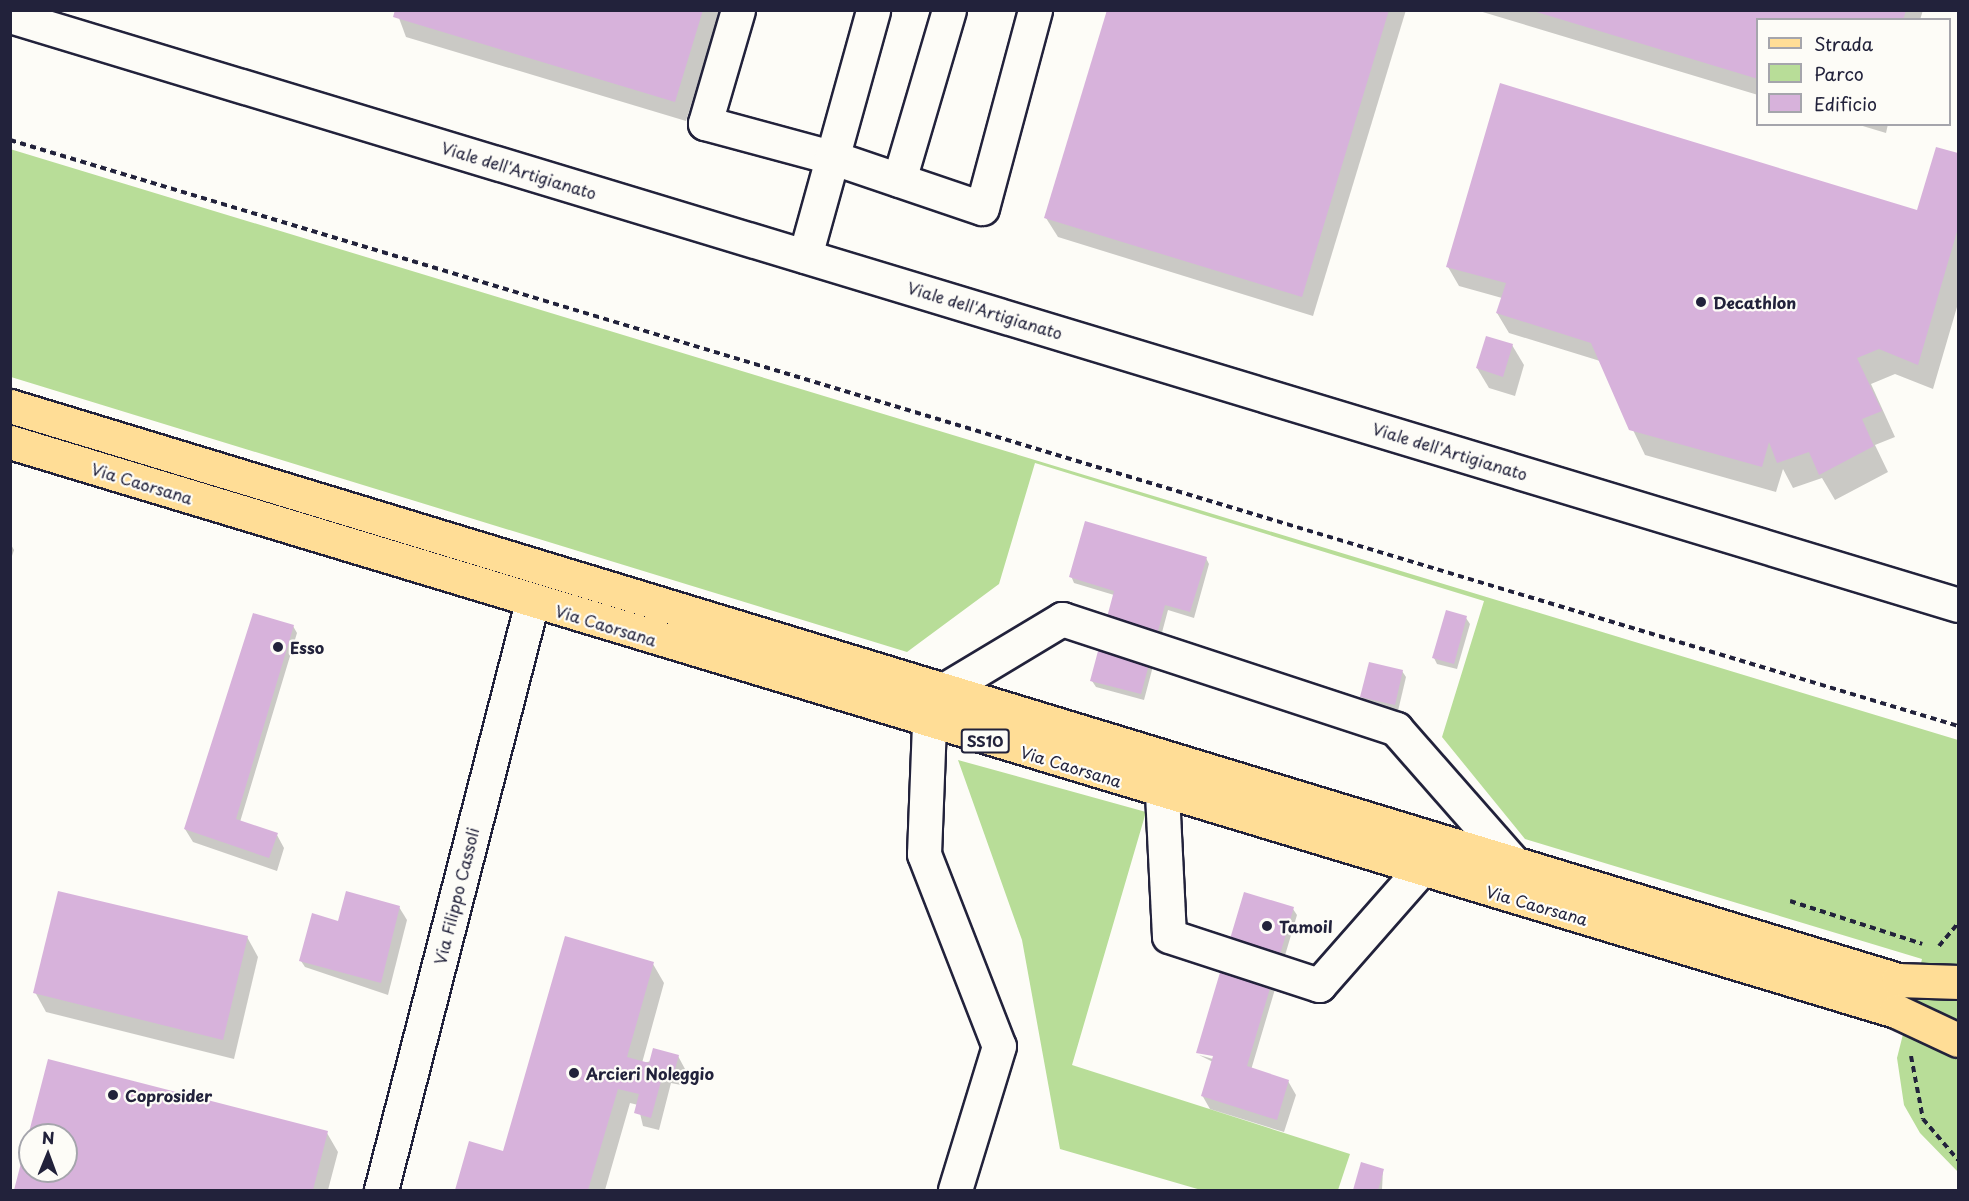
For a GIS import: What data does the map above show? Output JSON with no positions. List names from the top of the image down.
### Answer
{
  "streets": {
    "main road": ["Via Caorsana", "SS10"],
    "street": ["Viale dell'Artigianato", "Via Filippo Cassoli"]
  },
  "crossings": [
    ["Via Caorsana", "Via Filippo Cassoli"]
  ],
  "places": [
    "Decathlon",
    "Esso",
    "Tamoil",
    "Arcieri Noleggio",
    "Coprosider"
  ],
  "legend": ["Strada", "Parco", "Edificio"],
  "north": "top"
}
